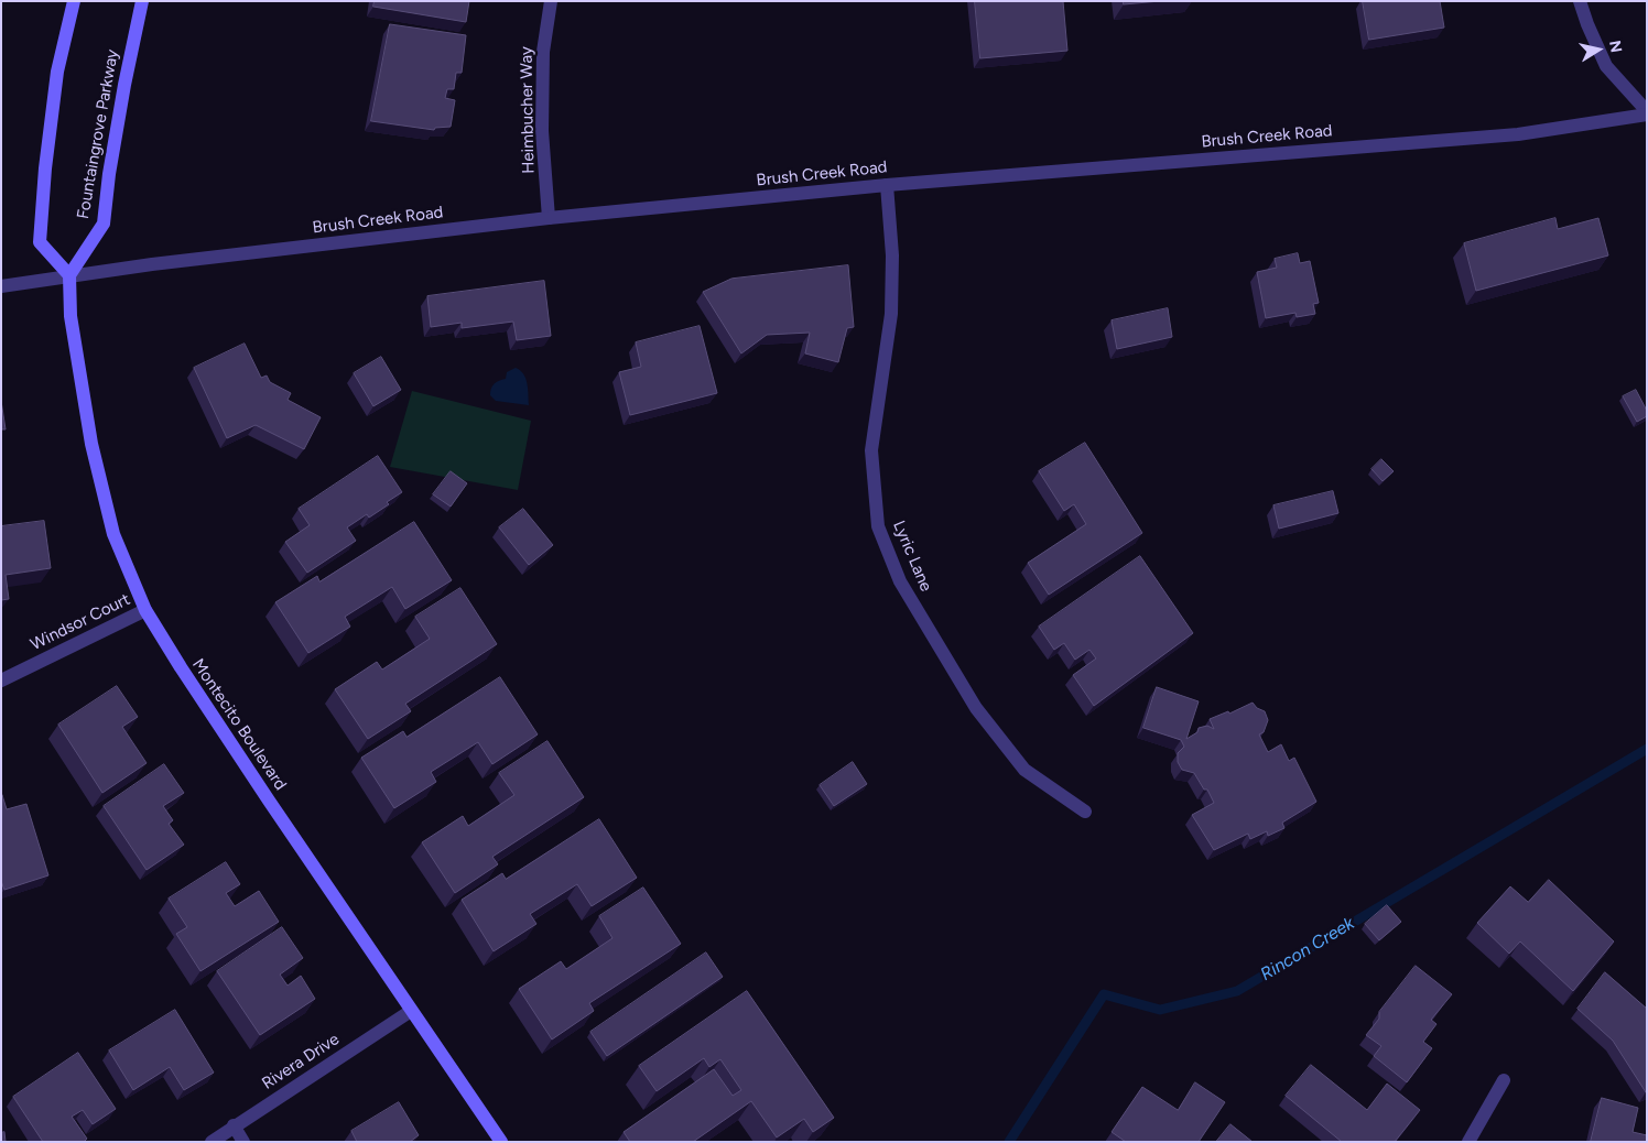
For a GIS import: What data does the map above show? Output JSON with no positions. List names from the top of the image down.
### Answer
{
  "streets": {
    "main road": ["Fountaingrove Parkway", "Montecito Boulevard"],
    "street": [
      "Heimbucher Way",
      "Brush Creek Road",
      "Lyric Lane",
      "Windsor Court",
      "Rivera Drive"
    ]
  },
  "crossings": [
    ["Heimbucher Way", "Brush Creek Road"],
    ["Fountaingrove Parkway", "Brush Creek Road"],
    ["Fountaingrove Parkway", "Montecito Boulevard"],
    ["Brush Creek Road", "Lyric Lane"],
    ["Brush Creek Road", "Montecito Boulevard"],
    ["Windsor Court", "Montecito Boulevard"],
    ["Montecito Boulevard", "Rivera Drive"]
  ],
  "water": ["Rincon Creek"],
  "north": "right"
}
